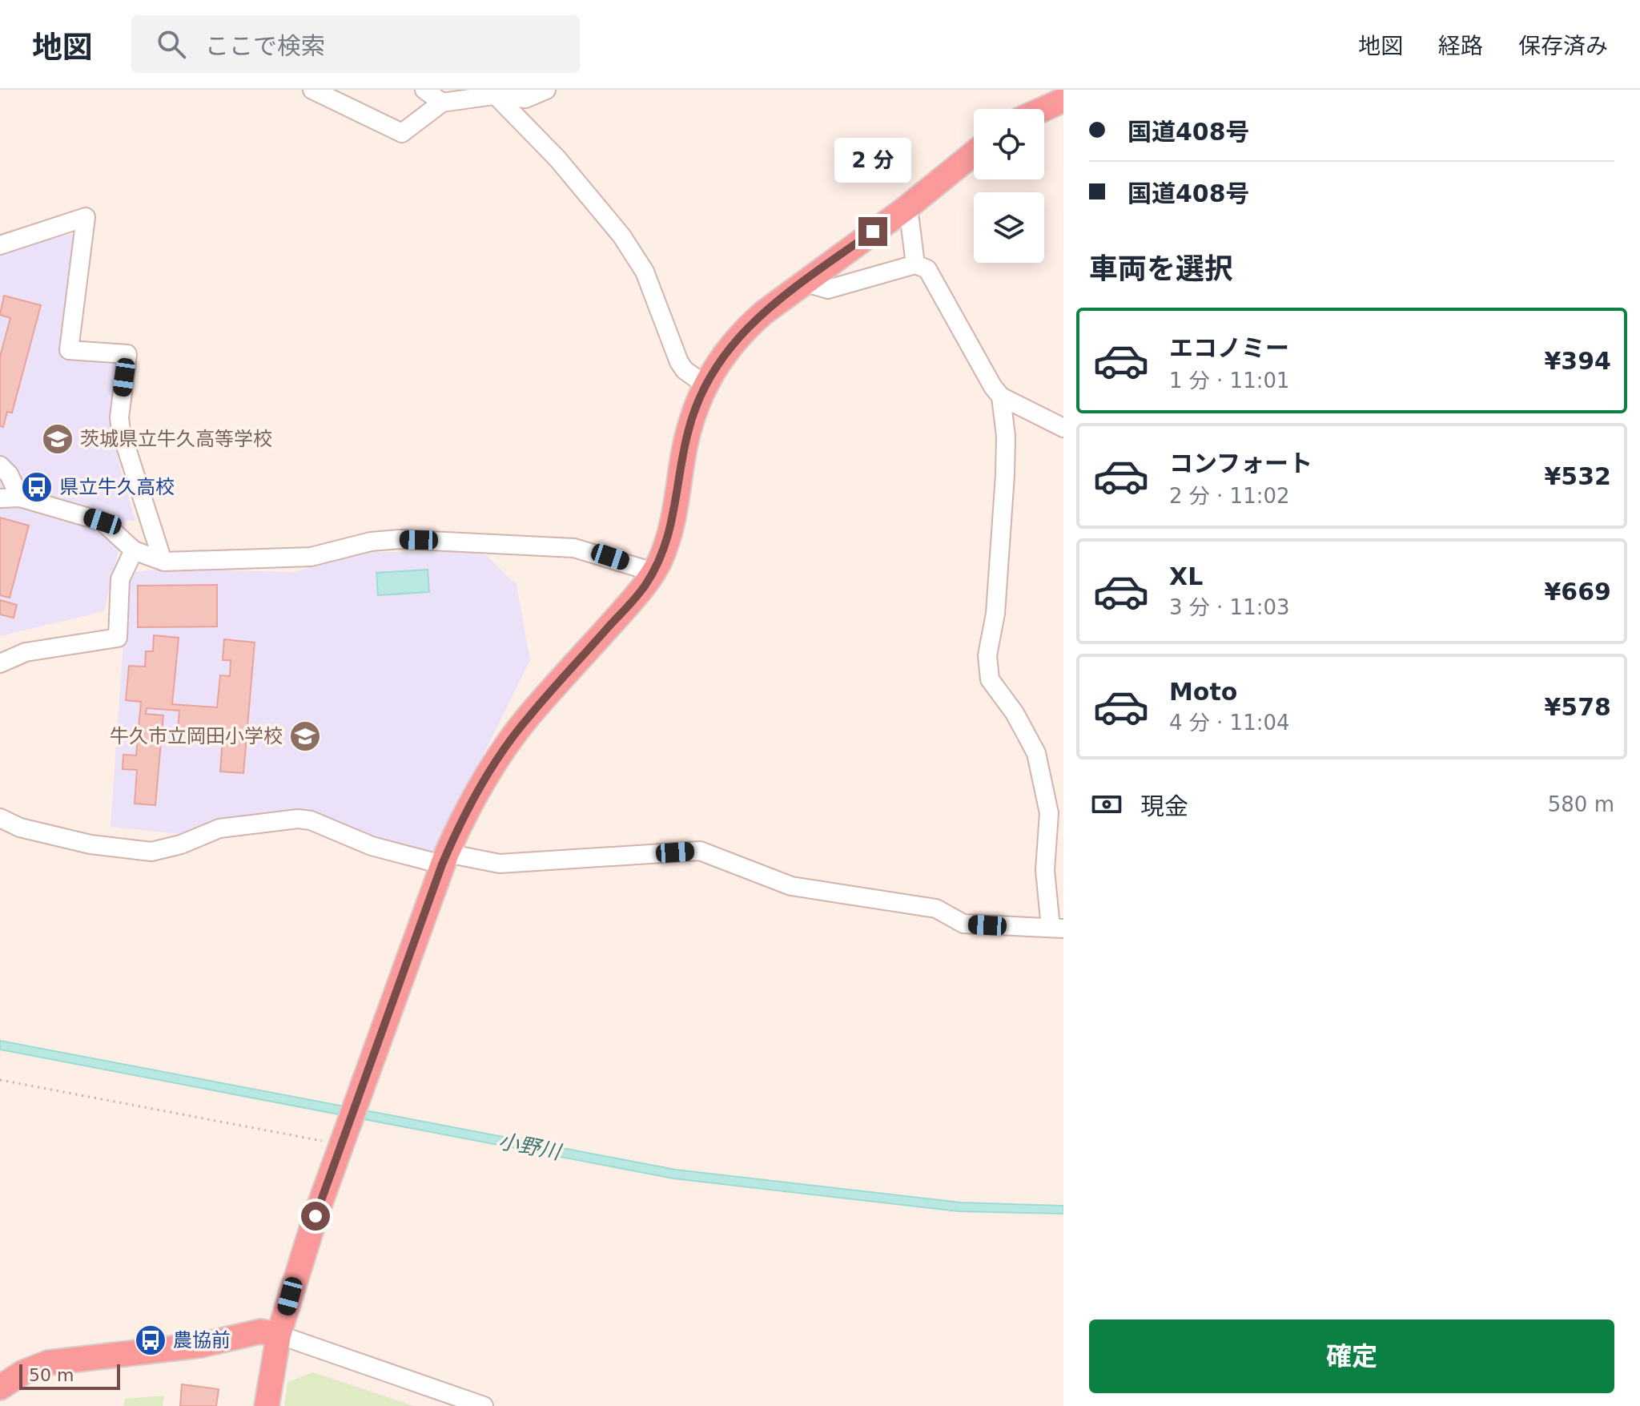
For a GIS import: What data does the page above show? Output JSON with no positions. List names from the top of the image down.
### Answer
{
  "water": ["小野川"],
  "places": {
    "school or university": ["茨城県立牛久高等学校", "牛久市立岡田小学校"],
    "bus stop": ["県立牛久高校", "農協前"]
  },
  "scale_bar": "50 m",
  "page": {
    "header": "地図",
    "search": "ここで検索",
    "nav": ["地図", "経路", "保存済み"],
    "banner": ["国道408号", "国道408号"],
    "bubble": "2 分",
    "heading": "車両を選択",
    "list": [
      {
        "name": "エコノミー",
        "note": "1 分 · 11:01",
        "value": "¥394"
      },
      {
        "name": "コンフォート",
        "note": "2 分 · 11:02",
        "value": "¥532"
      },
      {
        "name": "XL",
        "note": "3 分 · 11:03",
        "value": "¥669"
      },
      {
        "name": "Moto",
        "note": "4 分 · 11:04",
        "value": "¥578"
      }
    ],
    "pay": ["現金", "580 m"],
    "buttons": "確定",
    "scale": "50 m"
  }
}
